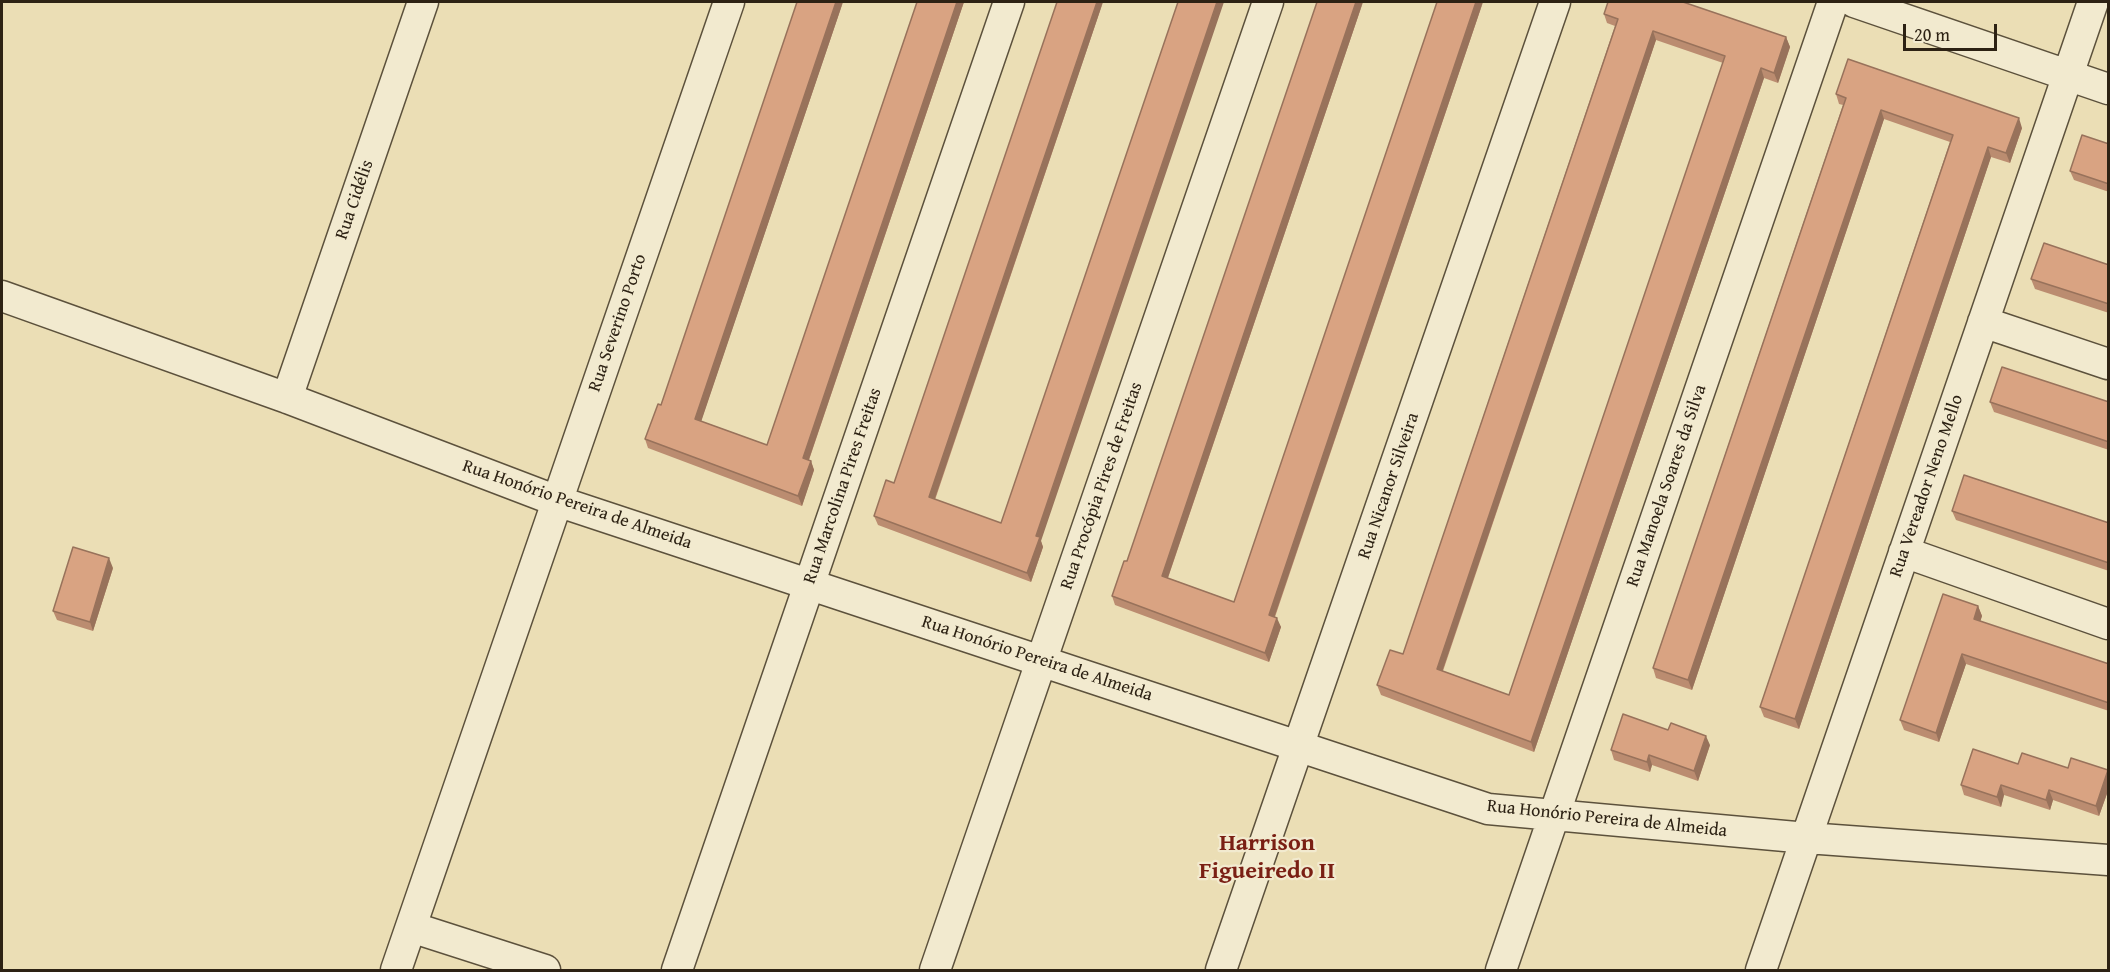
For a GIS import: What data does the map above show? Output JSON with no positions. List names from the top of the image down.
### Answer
{
  "streets": {
    "street": [
      "Rua Cidélis",
      "Rua Severino Porto",
      "Rua Marcolina Pires Freitas",
      "Rua Procópia Pires de Freitas",
      "Rua Nicanor Silveira",
      "Rua Manoela Soares da Silva",
      "Rua Vereador Neno Mello",
      "Rua Honório Pereira de Almeida"
    ]
  },
  "crossings": [
    ["Rua Cidélis", "Rua Honório Pereira de Almeida"],
    ["Rua Severino Porto", "Rua Honório Pereira de Almeida"],
    ["Rua Marcolina Pires Freitas", "Rua Honório Pereira de Almeida"],
    ["Rua Procópia Pires de Freitas", "Rua Honório Pereira de Almeida"],
    ["Rua Nicanor Silveira", "Rua Honório Pereira de Almeida"],
    ["Rua Manoela Soares da Silva", "Rua Honório Pereira de Almeida"],
    ["Rua Vereador Neno Mello", "Rua Honório Pereira de Almeida"]
  ],
  "districts": ["Harrison Figueiredo II"],
  "scale_bar": "20 m"
}
